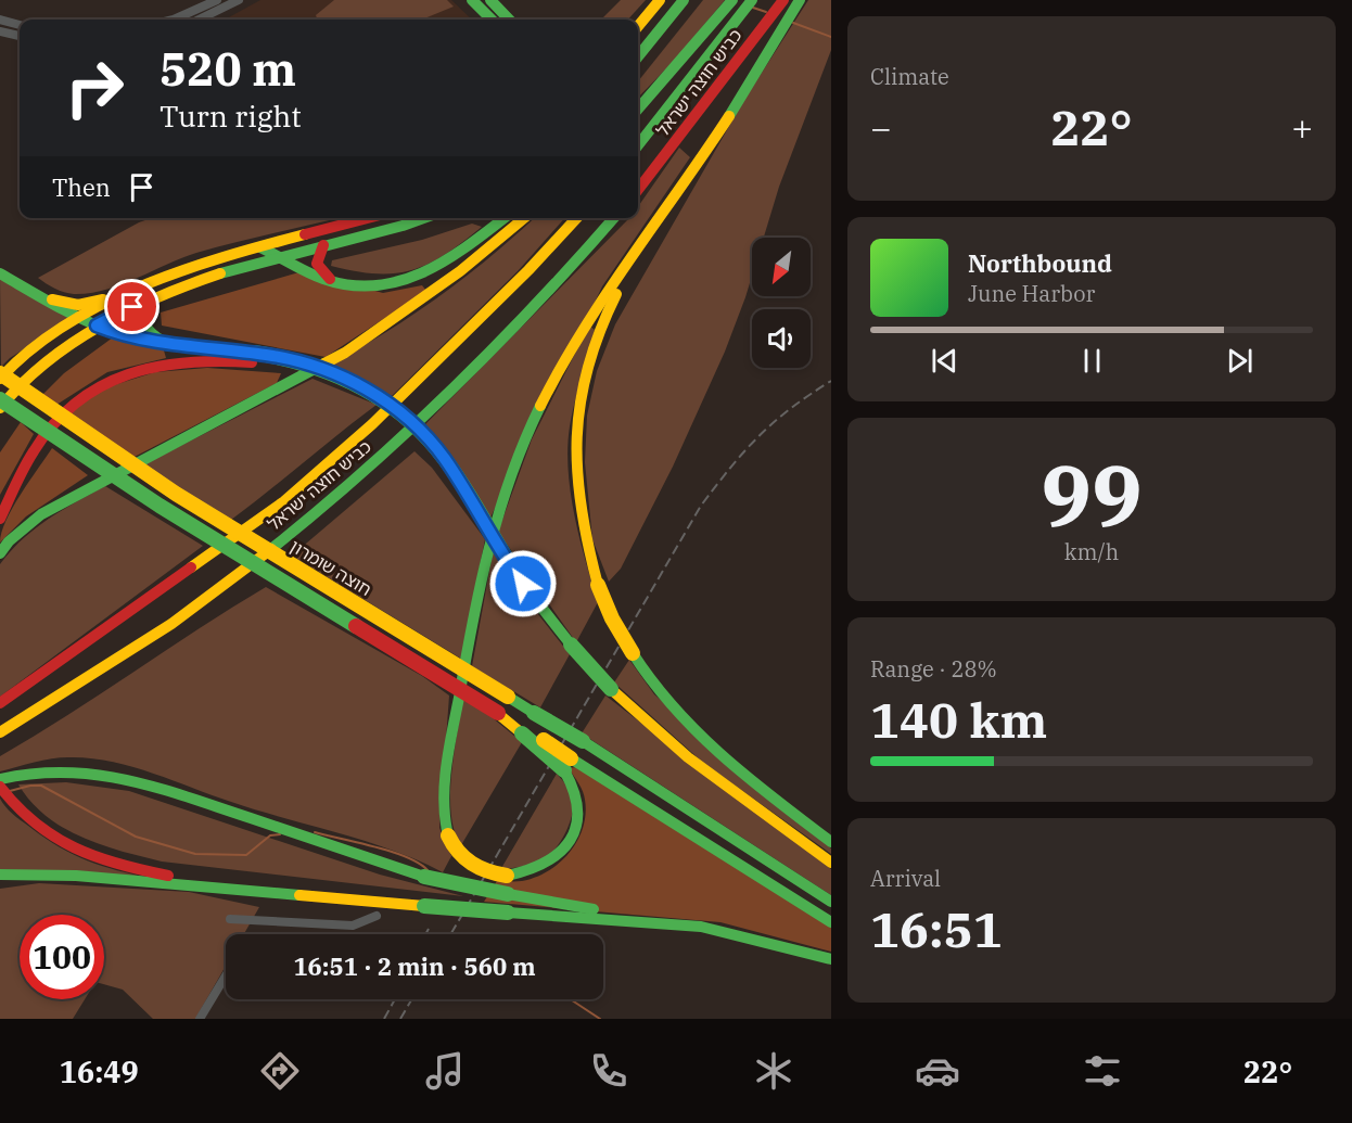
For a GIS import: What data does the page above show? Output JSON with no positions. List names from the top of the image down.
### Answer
{
  "streets": {
    "main road": ["כביש חוצה ישראל", "חוצה שומרון"]
  },
  "north": "bottom left",
  "page": {
    "tile": [
      "Climate",
      ["99", "km/h"],
      ["Range · 28%", "140 km"],
      ["Arrival", "16:51"]
    ],
    "turn": ["520 m", "Turn right"],
    "heat": ["−", "22°", "+"],
    "then": "Then",
    "song": ["Northbound", "June Harbor"],
    "limit": "100",
    "trip": "16:51 · 2 min · 560 m",
    "tabs": ["16:49", "22°"]
  }
}
